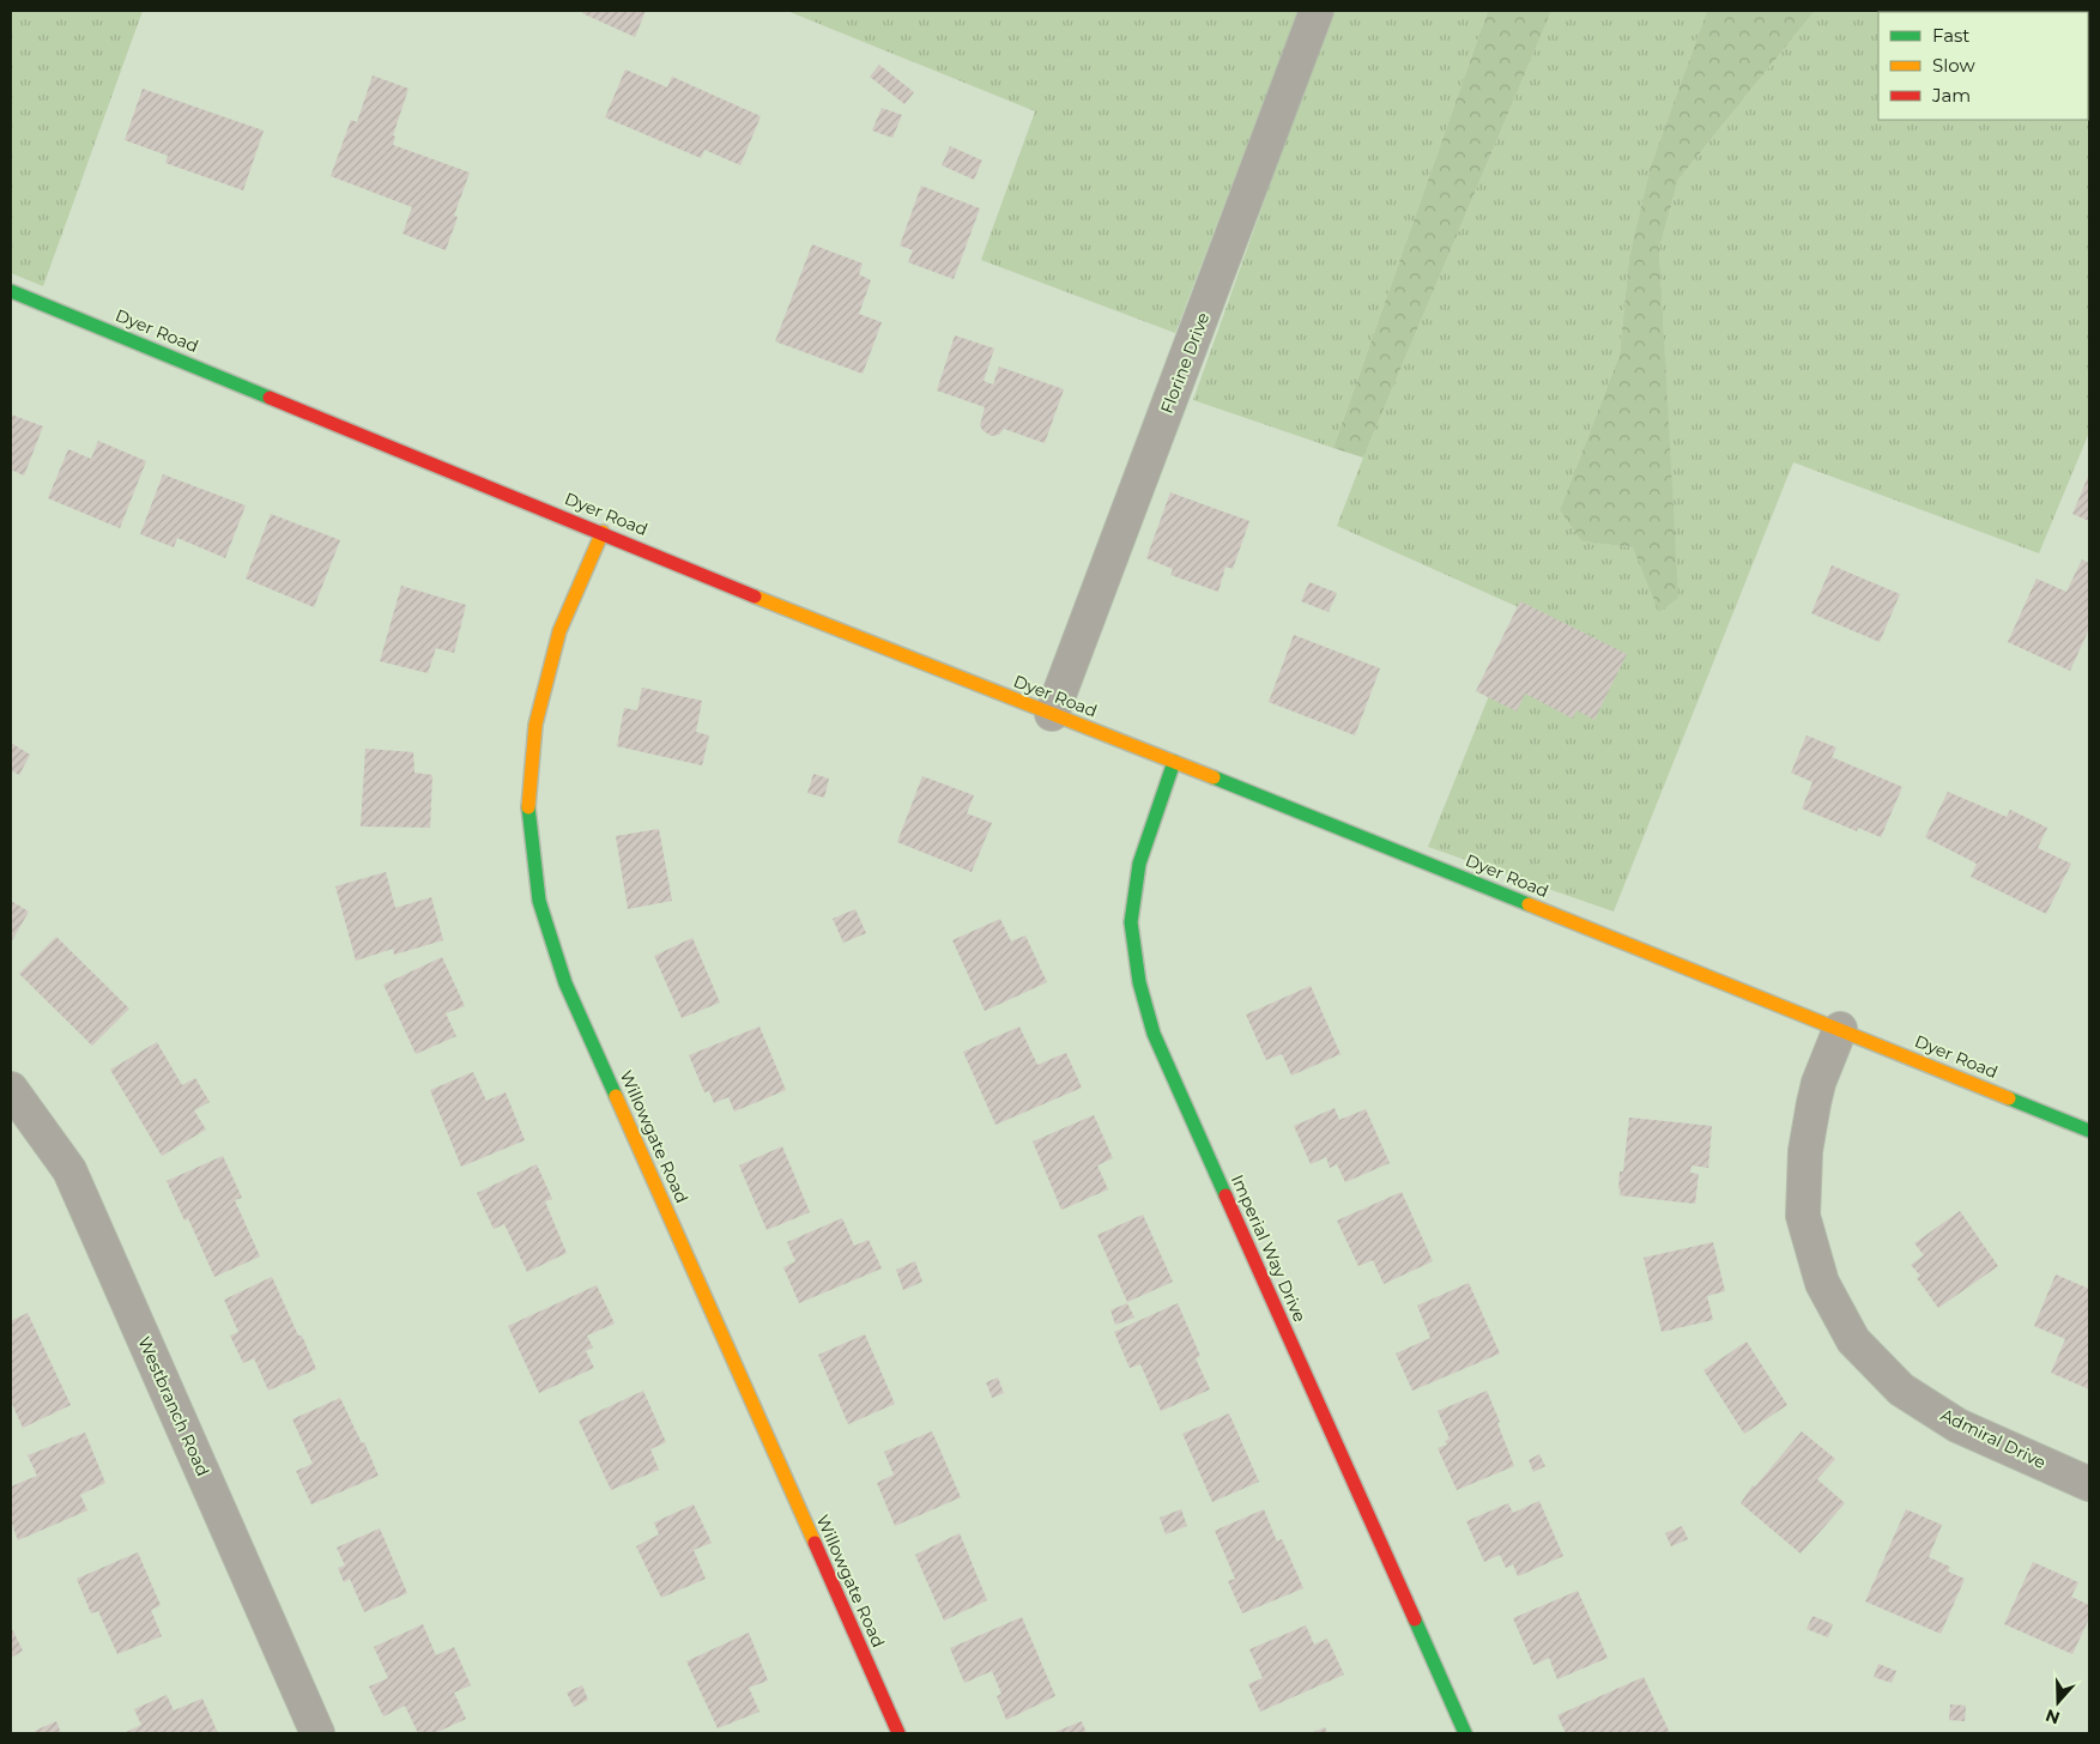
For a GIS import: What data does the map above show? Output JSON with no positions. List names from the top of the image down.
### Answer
{
  "streets": {
    "street": [
      "Dyer Road",
      "Florine Drive",
      "Willowgate Road",
      "Imperial Way Drive",
      "Westbranch Road",
      "Admiral Drive"
    ]
  },
  "crossings": [
    ["Dyer Road", "Florine Drive"],
    ["Dyer Road", "Willowgate Road"],
    ["Dyer Road", "Imperial Way Drive"],
    ["Dyer Road", "Admiral Drive"]
  ],
  "legend": ["Fast", "Slow", "Jam"],
  "north": "bottom"
}
